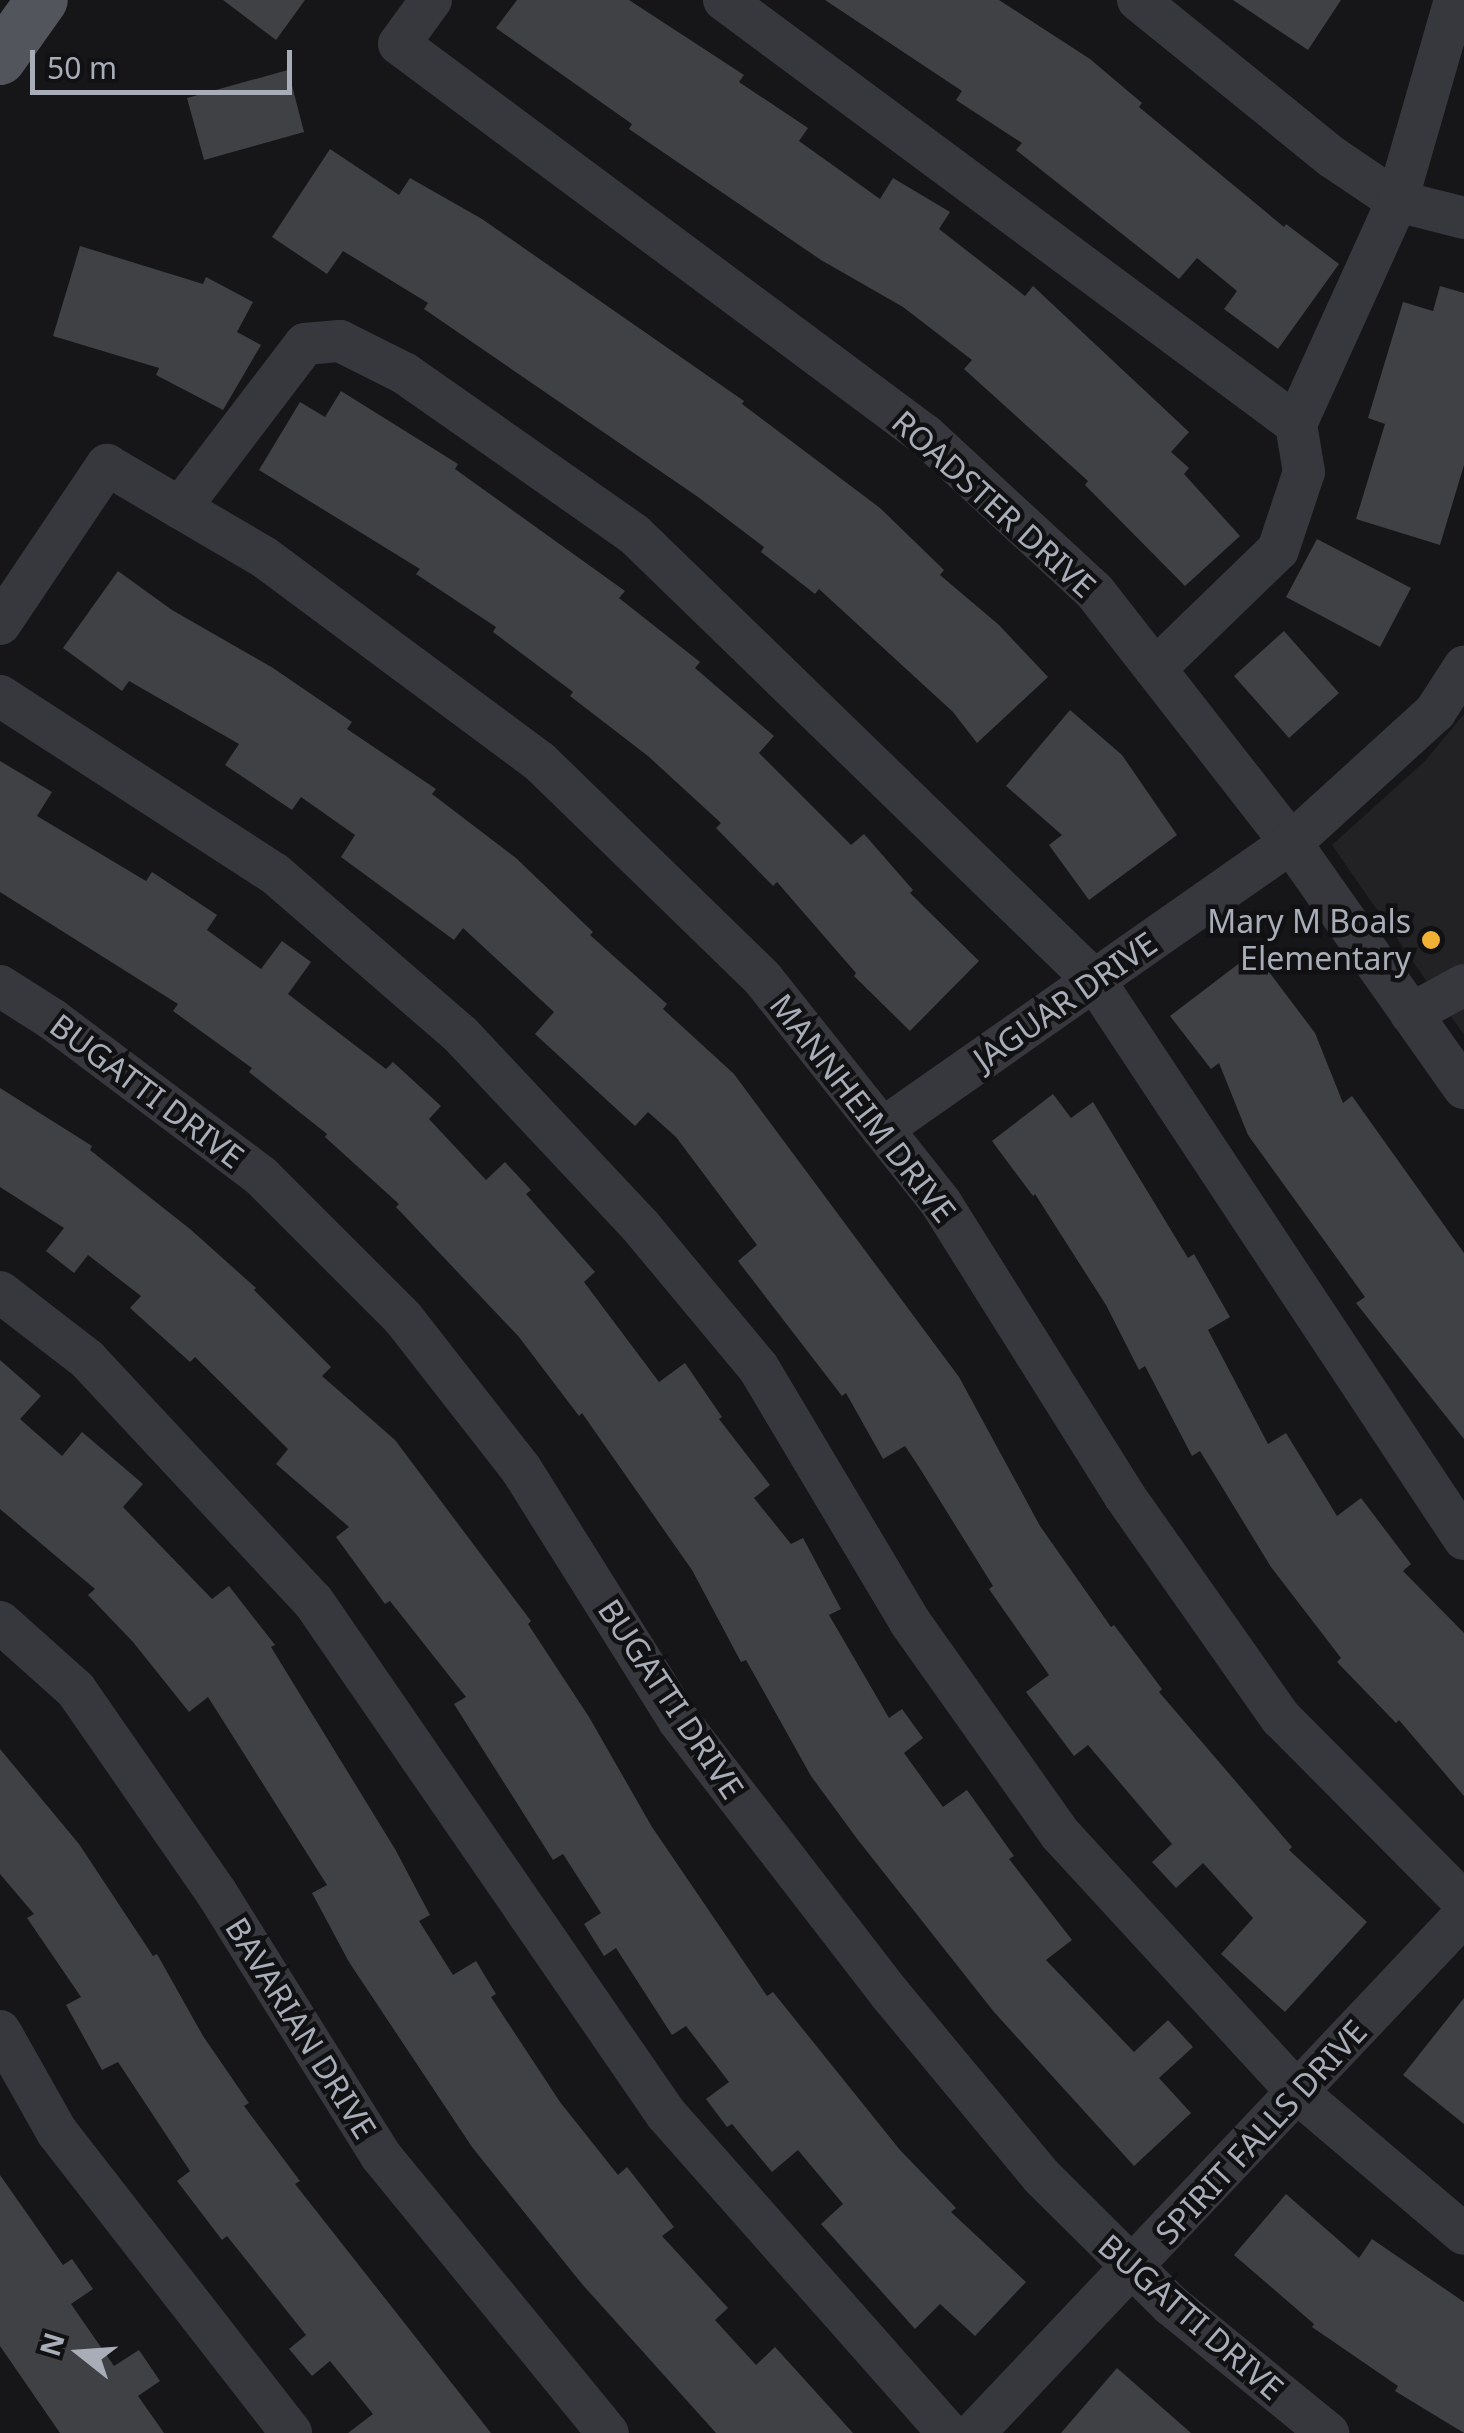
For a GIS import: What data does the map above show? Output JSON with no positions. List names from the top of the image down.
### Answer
{
  "streets": {
    "street": [
      "ROADSTER DRIVE",
      "JAGUAR DRIVE",
      "BUGATTI DRIVE",
      "MANNHEIM DRIVE",
      "BAVARIAN DRIVE",
      "SPIRIT FALLS DRIVE"
    ]
  },
  "crossings": [
    ["ROADSTER DRIVE", "JAGUAR DRIVE"],
    ["JAGUAR DRIVE", "MANNHEIM DRIVE"],
    ["BUGATTI DRIVE", "SPIRIT FALLS DRIVE"]
  ],
  "places": ["Mary M Boals Elementary"],
  "scale_bar": "50 m",
  "north": "left"
}
